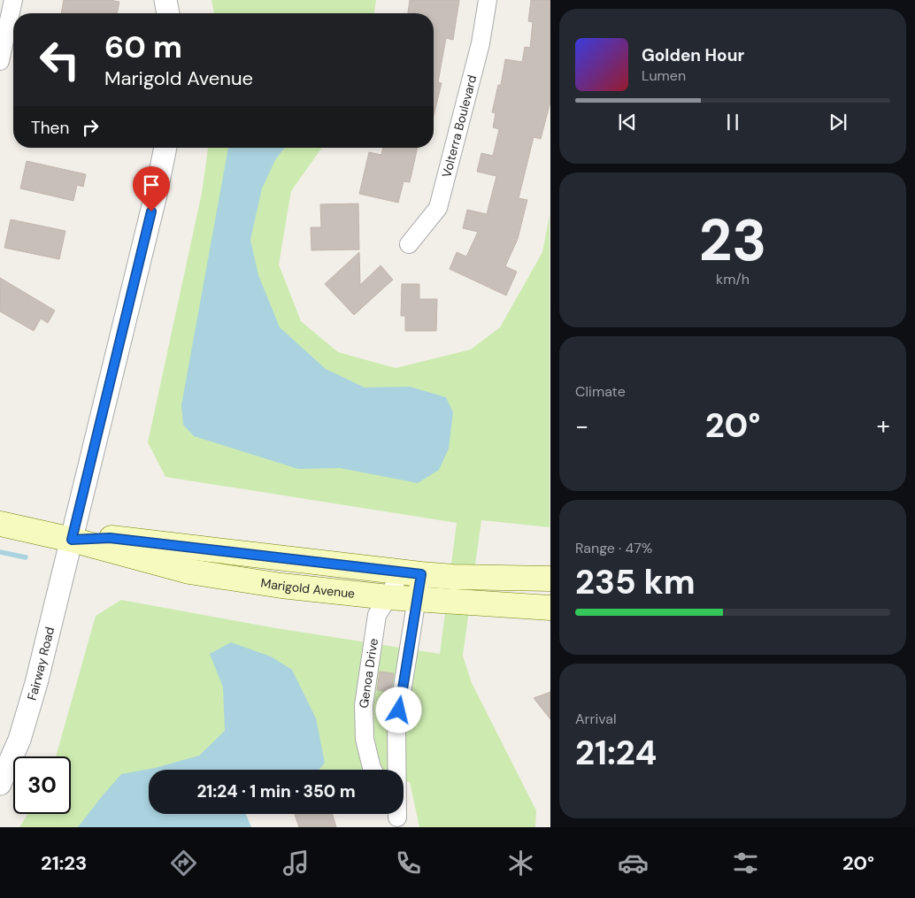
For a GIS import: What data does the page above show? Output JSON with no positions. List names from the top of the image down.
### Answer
{
  "streets": {
    "main road": ["Marigold Avenue"],
    "street": ["Volterra Boulevard", "Fairway Road", "Genoa Drive"]
  },
  "crossings": [
    ["Marigold Avenue", "Fairway Road"],
    ["Marigold Avenue", "Genoa Drive"]
  ],
  "page": {
    "turn": ["60 m", "Marigold Avenue"],
    "song": ["Golden Hour", "Lumen"],
    "then": "Then",
    "tile": [
      ["23", "km/h"],
      "Climate",
      ["Range · 47%", "235 km"],
      ["Arrival", "21:24"]
    ],
    "heat": ["−", "20°", "+"],
    "limit": "30",
    "trip": "21:24 · 1 min · 350 m",
    "tabs": ["21:23", "20°"]
  }
}
